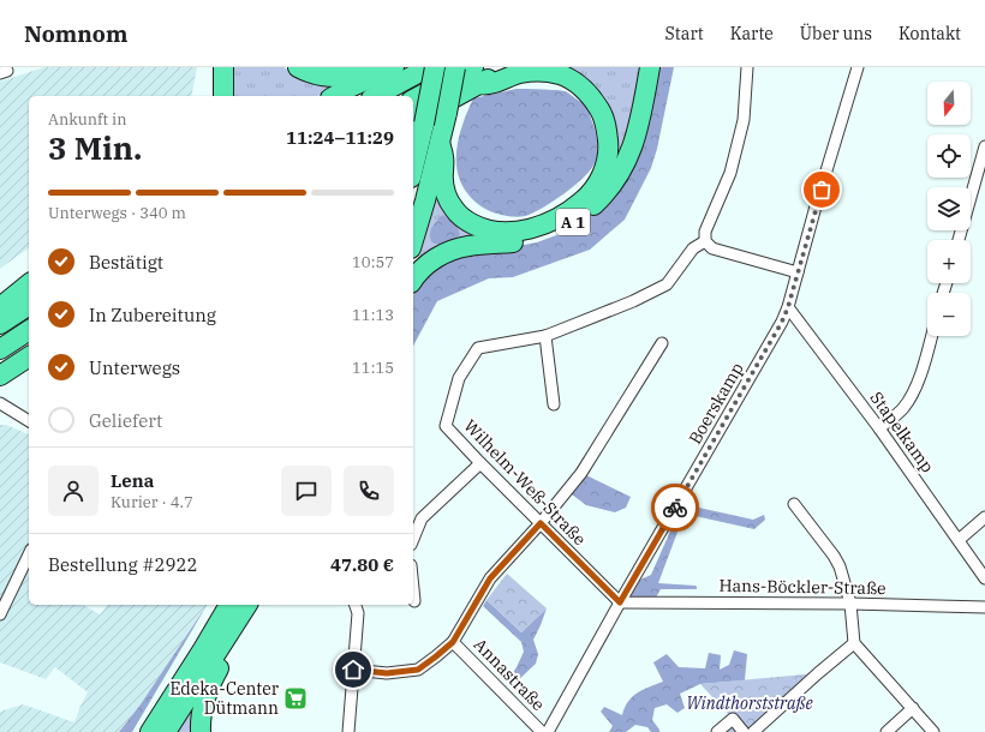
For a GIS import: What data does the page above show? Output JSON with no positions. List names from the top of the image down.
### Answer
{
  "streets": {
    "highway": ["A 1"],
    "street": [
      "Boerskamp",
      "Stapelkamp",
      "Wilhelm-Weß-Straße",
      "Hans-Böckler-Straße",
      "Annastraße"
    ]
  },
  "crossings": [
    ["Boerskamp", "Stapelkamp"],
    ["Boerskamp", "Wilhelm-Weß-Straße"],
    ["Boerskamp", "Hans-Böckler-Straße"],
    ["Wilhelm-Weß-Straße", "Hans-Böckler-Straße"]
  ],
  "parks": ["Windthorststraße"],
  "places": {
    "supermarket": ["Edeka-Center Dütmann"]
  },
  "north": "bottom",
  "page": {
    "header": "Nomnom",
    "nav": [
      "Start",
      "Karte",
      "Über uns",
      "Kontakt"
    ],
    "map_buttons": ["+", "−"],
    "heading": ["3 Min.", "Ankunft in", "11:24–11:29"],
    "panel": [
      "Lena",
      "Kurier · 4.7",
      "Bestellung #2922",
      "47.80 €"
    ],
    "bar": "Unterwegs · 340 m",
    "list": [
      ["Bestätigt", "10:57"],
      ["In Zubereitung", "11:13"],
      ["Unterwegs", "11:15"],
      "Geliefert"
    ]
  }
}
